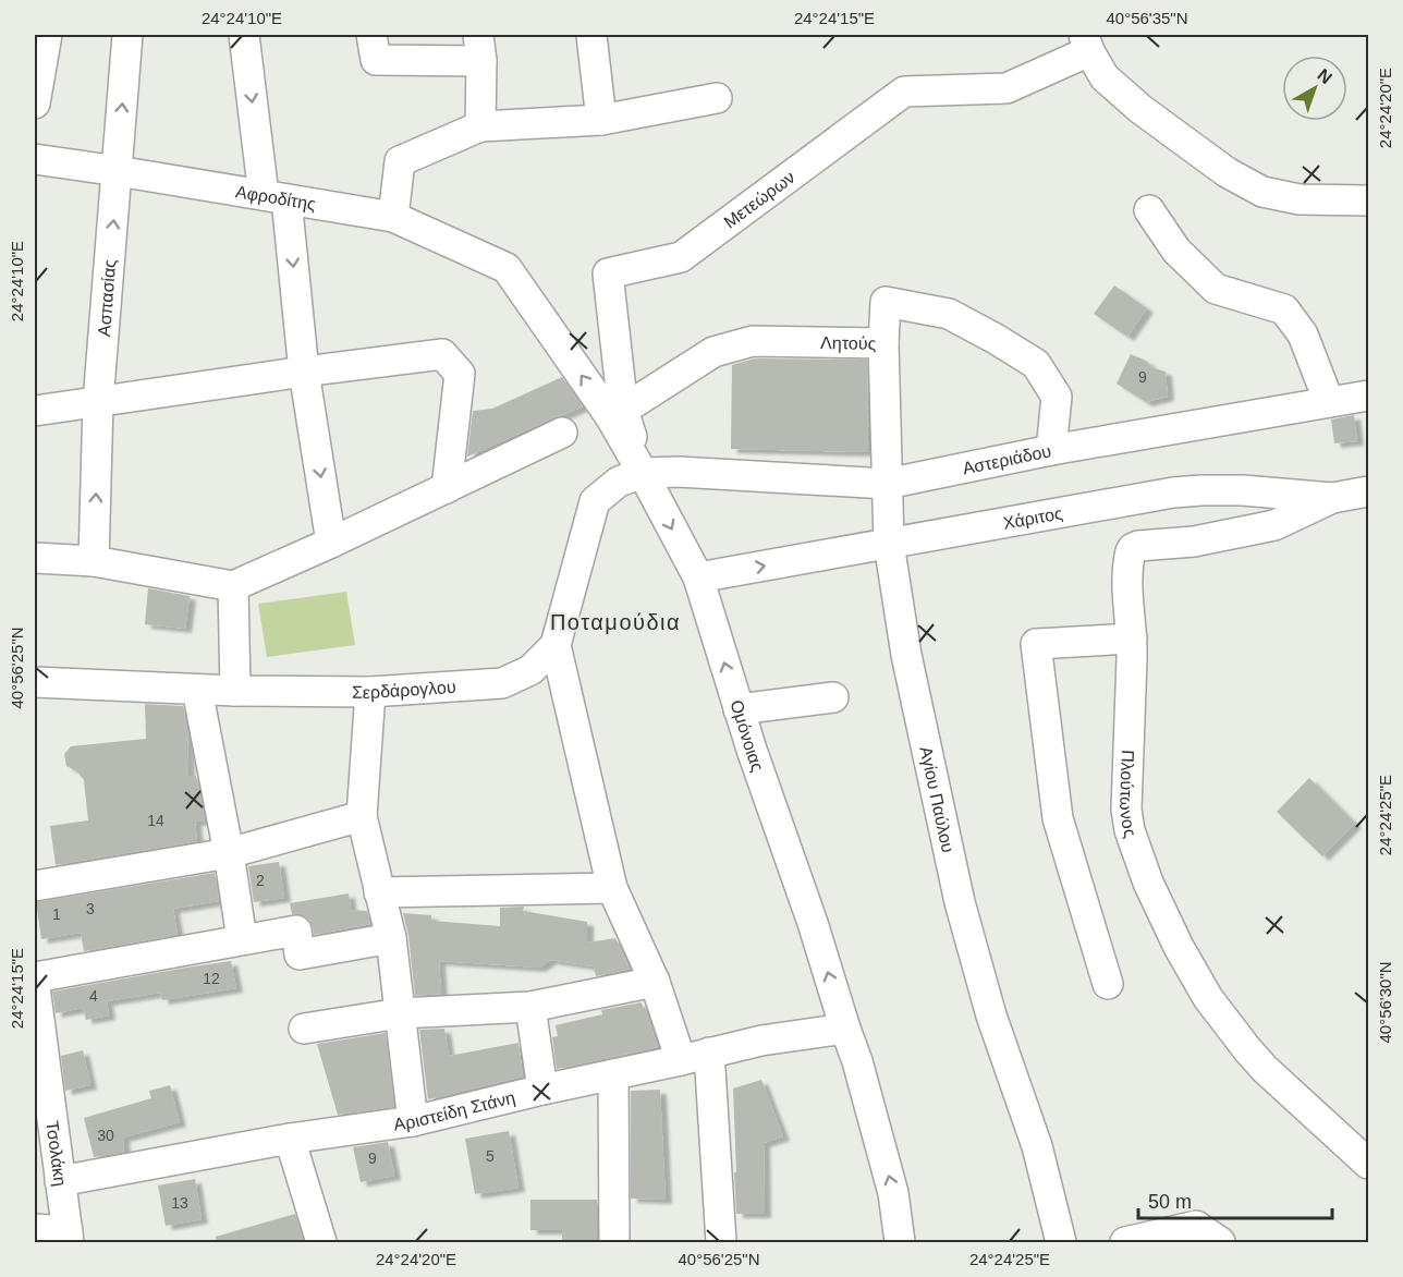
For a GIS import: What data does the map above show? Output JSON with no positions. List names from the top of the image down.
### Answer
{
  "streets": {
    "street": [
      "Αφροδίτης",
      "Μετεώρων",
      "Ασπασίας",
      "Λητούς",
      "Αστεριάδου",
      "Χάριτος",
      "Σερδάρογλου",
      "Ομόνοιας",
      "Πλούτωνος",
      "Αγίου Παύλου",
      "Αριστείδη Στάνη",
      "Τσολάκη"
    ]
  },
  "crossings": [
    ["Αφροδίτης", "Ασπασίας"],
    ["Αφροδίτης", "Ομόνοιας"],
    ["Μετεώρων", "Λητούς"],
    ["Μετεώρων", "Ομόνοιας"],
    ["Λητούς", "Αστεριάδου"],
    ["Λητούς", "Ομόνοιας"],
    ["Λητούς", "Αγίου Παύλου"],
    ["Αστεριάδου", "Σερδάρογλου"],
    ["Αστεριάδου", "Ομόνοιας"],
    ["Αστεριάδου", "Αγίου Παύλου"],
    ["Χάριτος", "Ομόνοιας"],
    ["Χάριτος", "Πλούτωνος"],
    ["Χάριτος", "Αγίου Παύλου"],
    ["Σερδάρογλου", "Ομόνοιας"],
    ["Ομόνοιας", "Αριστείδη Στάνη"],
    ["Αριστείδη Στάνη", "Τσολάκη"]
  ],
  "districts": ["Ποταμούδια"],
  "house_numbers": [
    "9",
    "14",
    "2",
    "3",
    "1",
    "12",
    "4",
    "30",
    "5",
    "9",
    "13"
  ],
  "scale_bar": "50 m",
  "north": "top right",
  "coordinates": [
    "24°24'10\"E",
    "24°24'15\"E",
    "40°56'35\"N",
    "24°24'20\"E",
    "40°56'25\"N",
    "24°24'25\"E",
    "40°56'30\"N"
  ]
}
